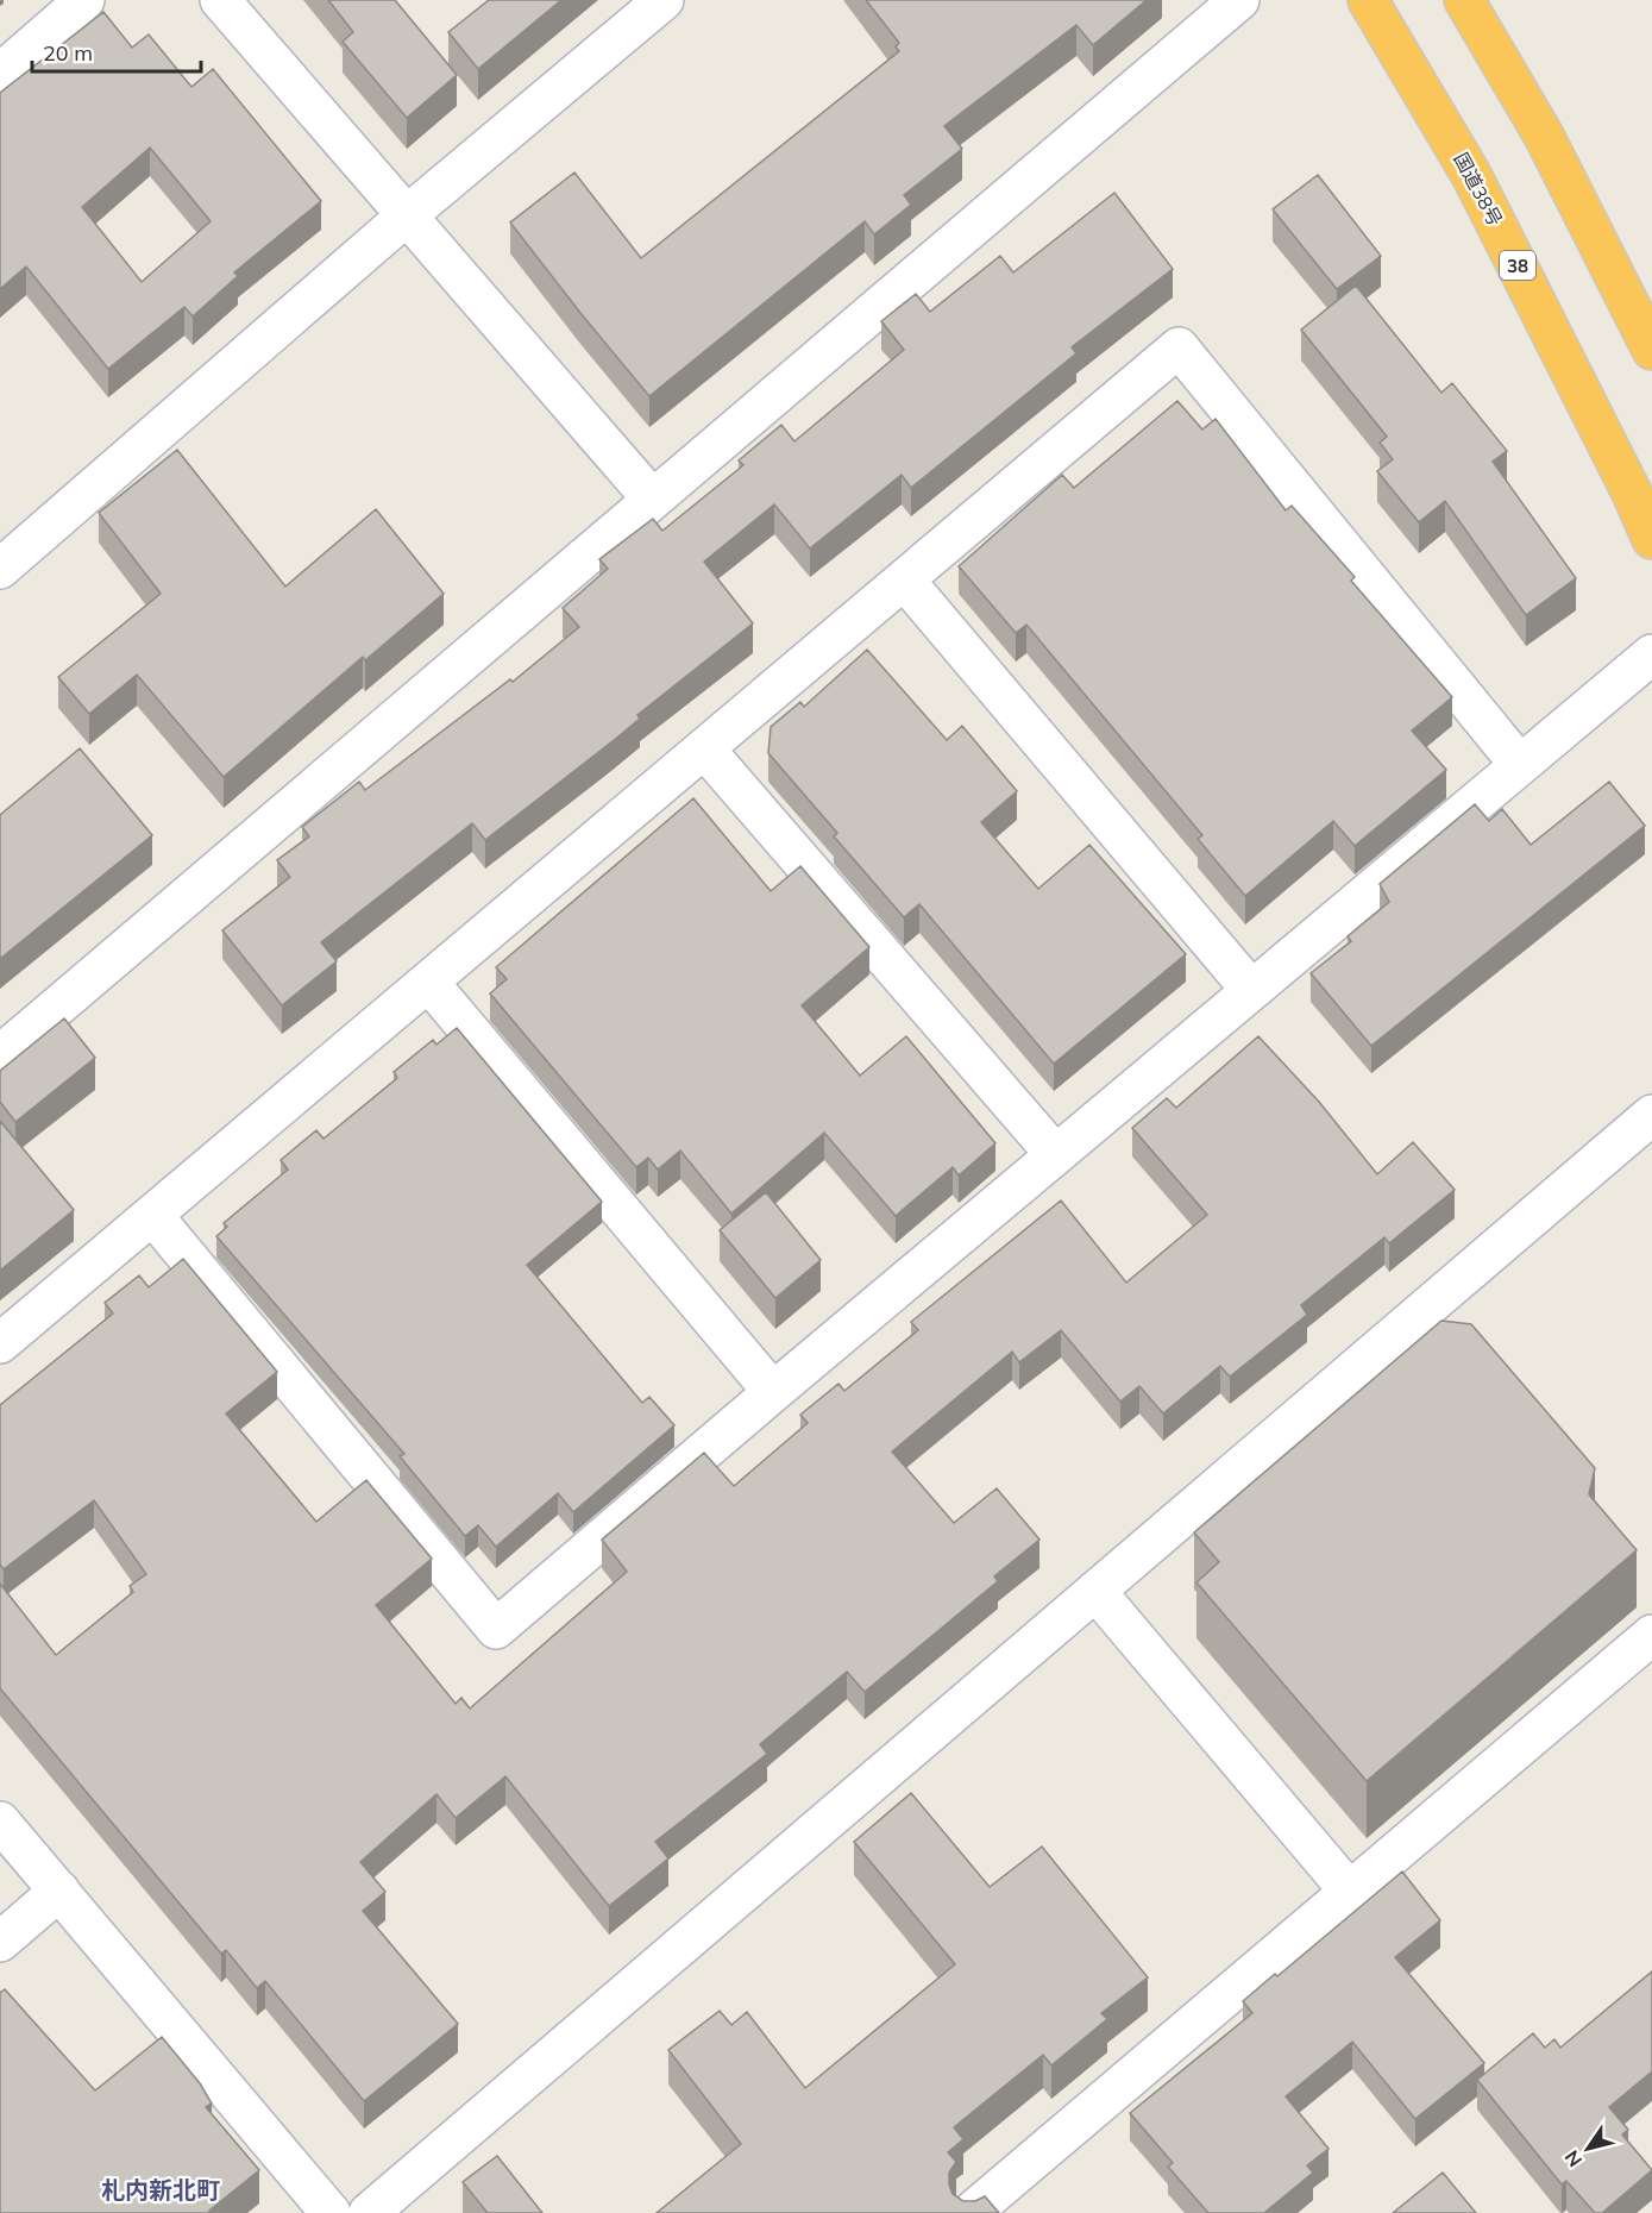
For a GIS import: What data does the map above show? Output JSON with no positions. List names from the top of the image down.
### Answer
{
  "streets": {
    "highway": ["国道38号", "38"]
  },
  "districts": ["札内新北町"],
  "scale_bar": "20 m",
  "north": "bottom left"
}
